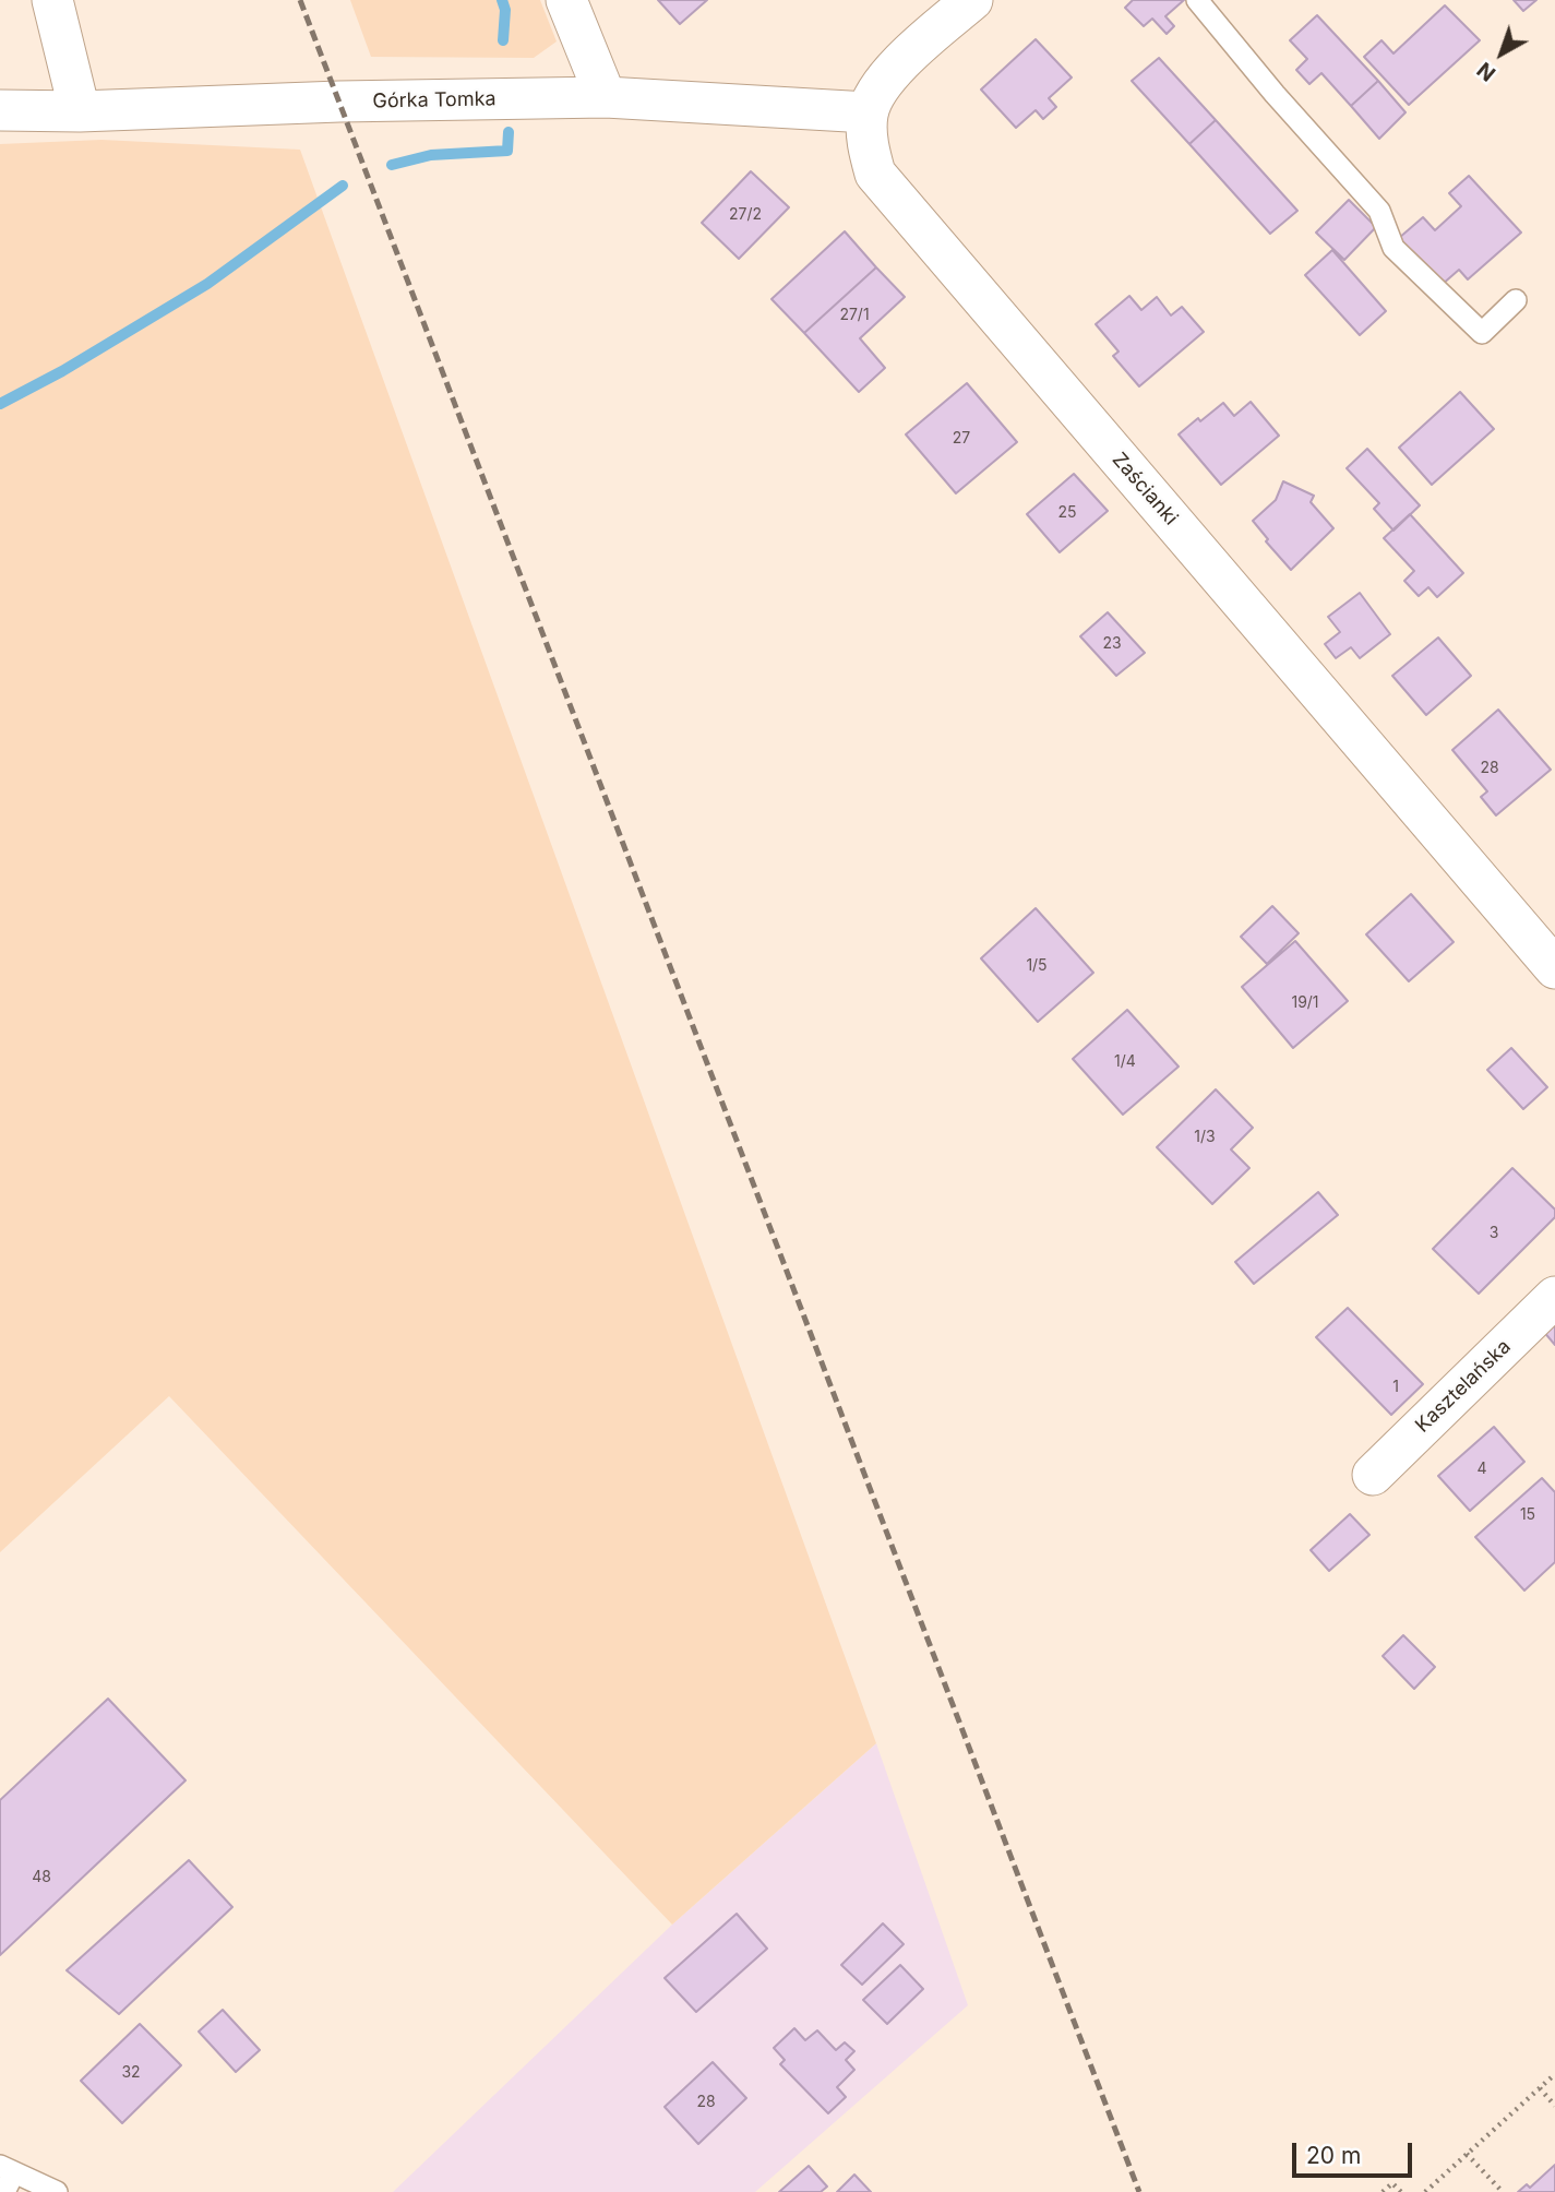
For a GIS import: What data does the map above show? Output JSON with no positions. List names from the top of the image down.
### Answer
{
  "streets": {
    "street": ["Górka Tomka", "Zaścianki", "Kasztelańska"]
  },
  "crossings": [
    ["Górka Tomka", "Zaścianki"]
  ],
  "house_numbers": [
    "27/2",
    "27/1",
    "27",
    "25",
    "23",
    "28",
    "1/5",
    "19/1",
    "1/4",
    "1/3",
    "3",
    "1",
    "4",
    "15",
    "48",
    "32",
    "28"
  ],
  "scale_bar": "20 m",
  "north": "bottom left"
}
